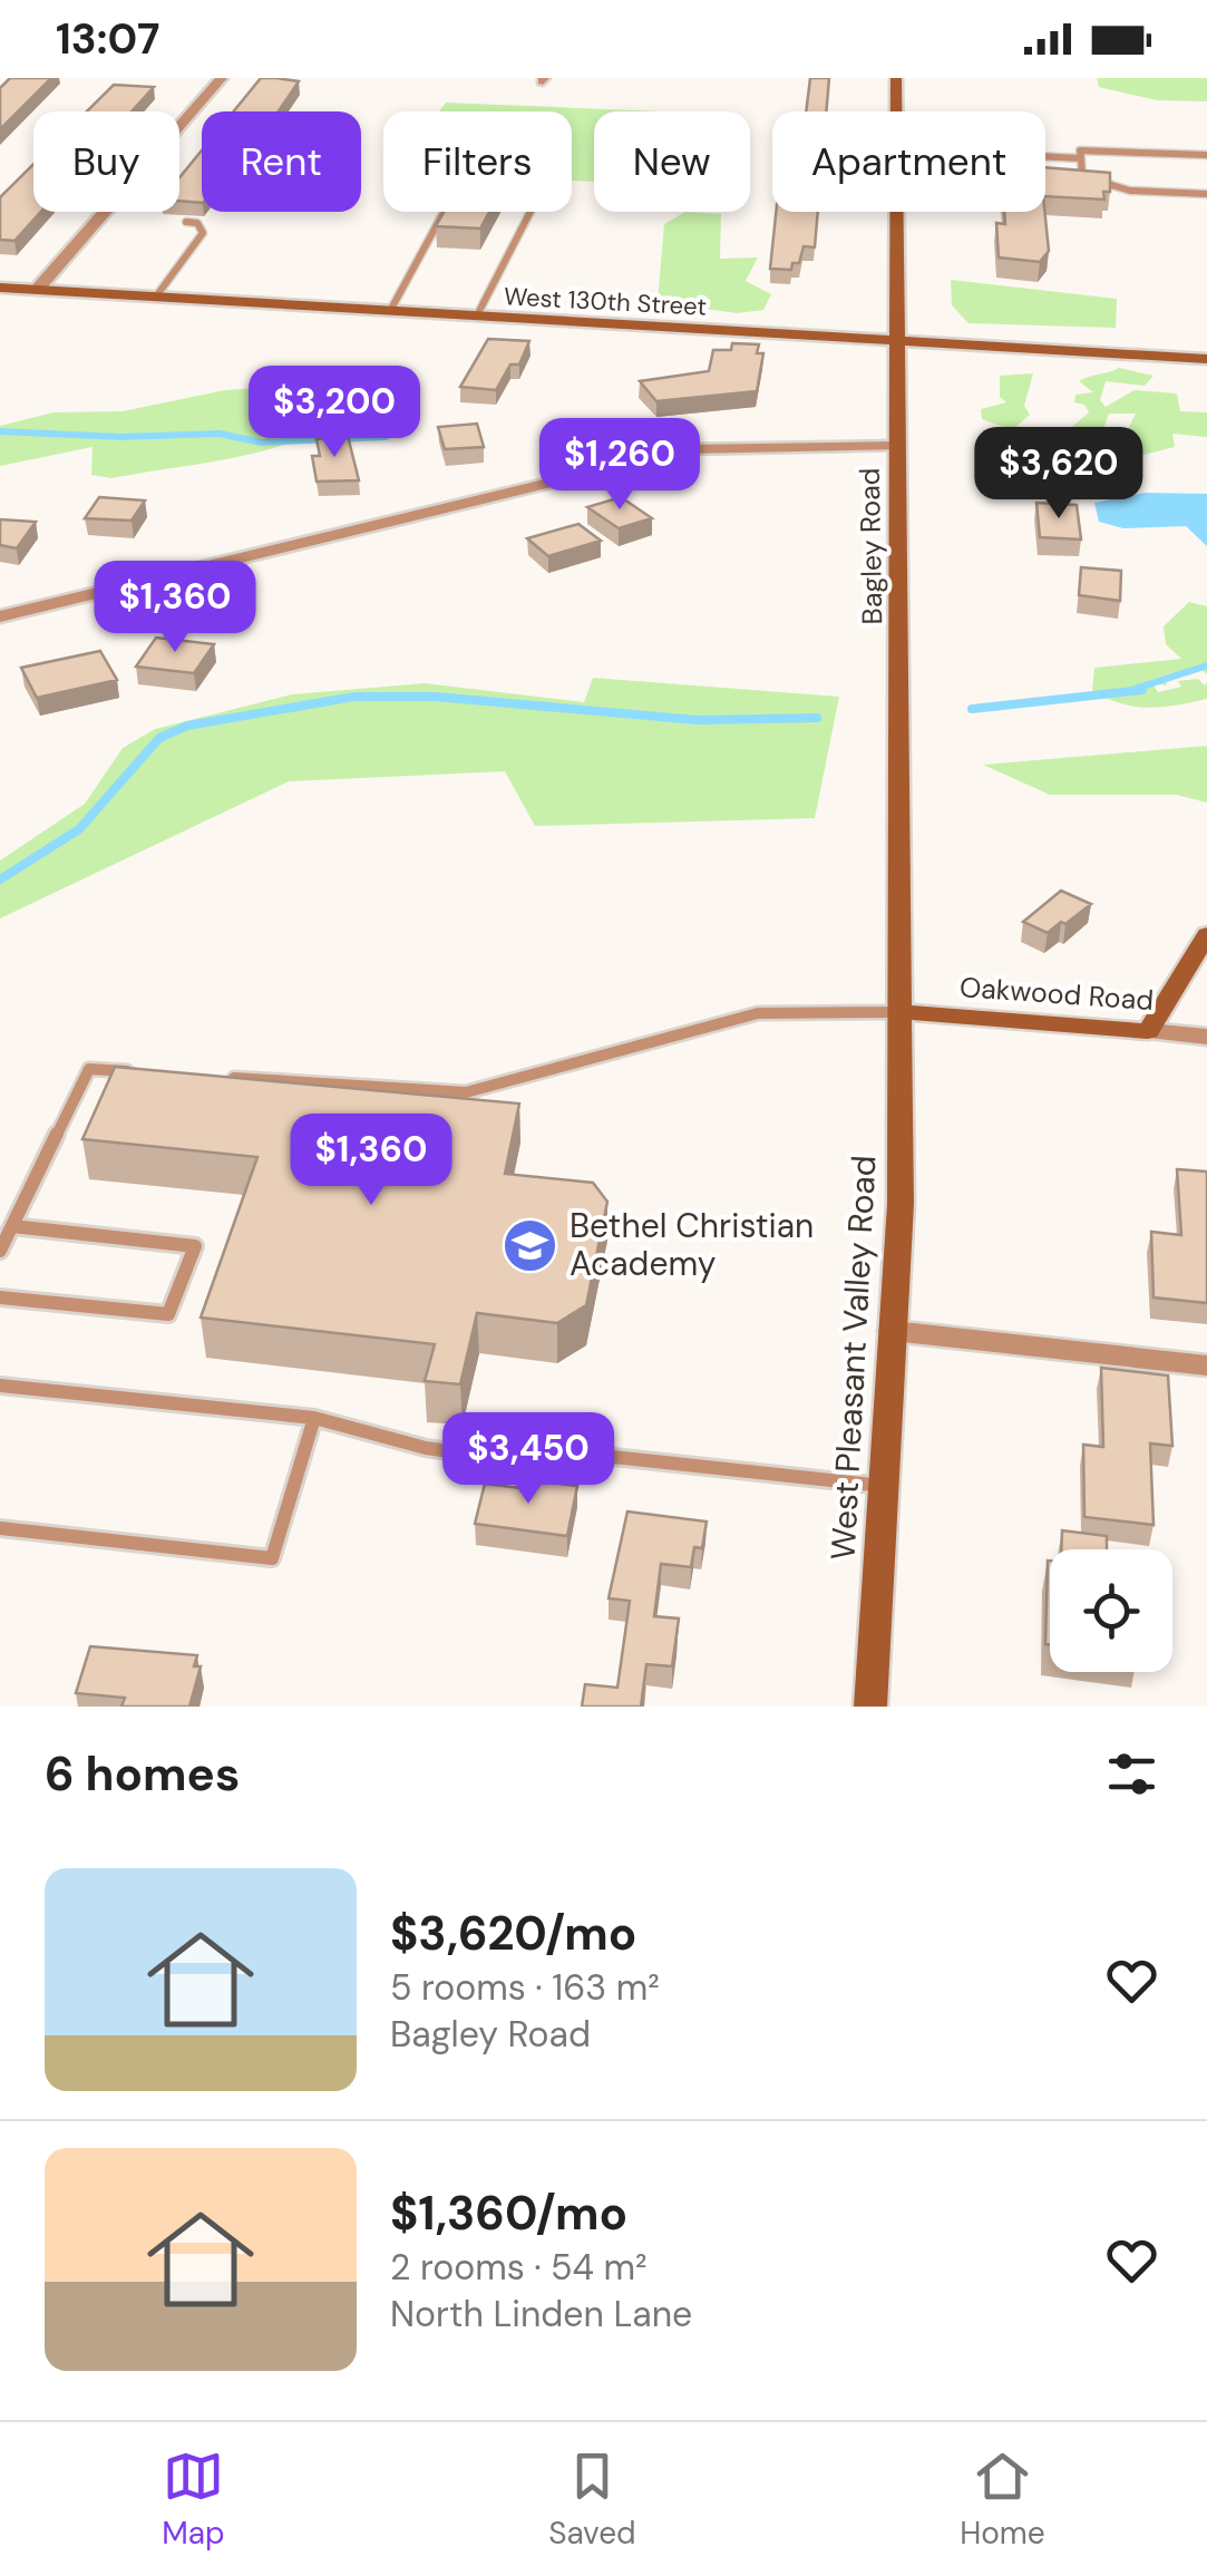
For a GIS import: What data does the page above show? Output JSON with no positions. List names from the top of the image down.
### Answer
{
  "streets": {
    "main road": [
      "West 130th Street",
      "Bagley Road",
      "Oakwood Road",
      "West Pleasant Valley Road"
    ]
  },
  "crossings": [
    ["West 130th Street", "Bagley Road"],
    ["Bagley Road", "Oakwood Road"],
    ["Bagley Road", "West Pleasant Valley Road"],
    ["Oakwood Road", "West Pleasant Valley Road"]
  ],
  "places": {
    "school or university": ["Bethel Christian Academy"]
  },
  "page": {
    "status": "13:07",
    "chip": [
      "Buy",
      "Rent",
      "Filters",
      "New",
      "Apartment"
    ],
    "price": [
      "$3,200",
      "$1,260",
      "$3,620",
      "$1,360",
      "$1,360",
      "$3,450"
    ],
    "heading": "6 homes",
    "list": [
      {
        "name": "$3,620/mo",
        "note": "5 rooms · 163 m² · Bagley Road"
      },
      {
        "name": "$1,360/mo",
        "note": "2 rooms · 54 m² · North Linden Lane"
      }
    ],
    "tabs": ["Map", "Saved", "Home"]
  }
}
